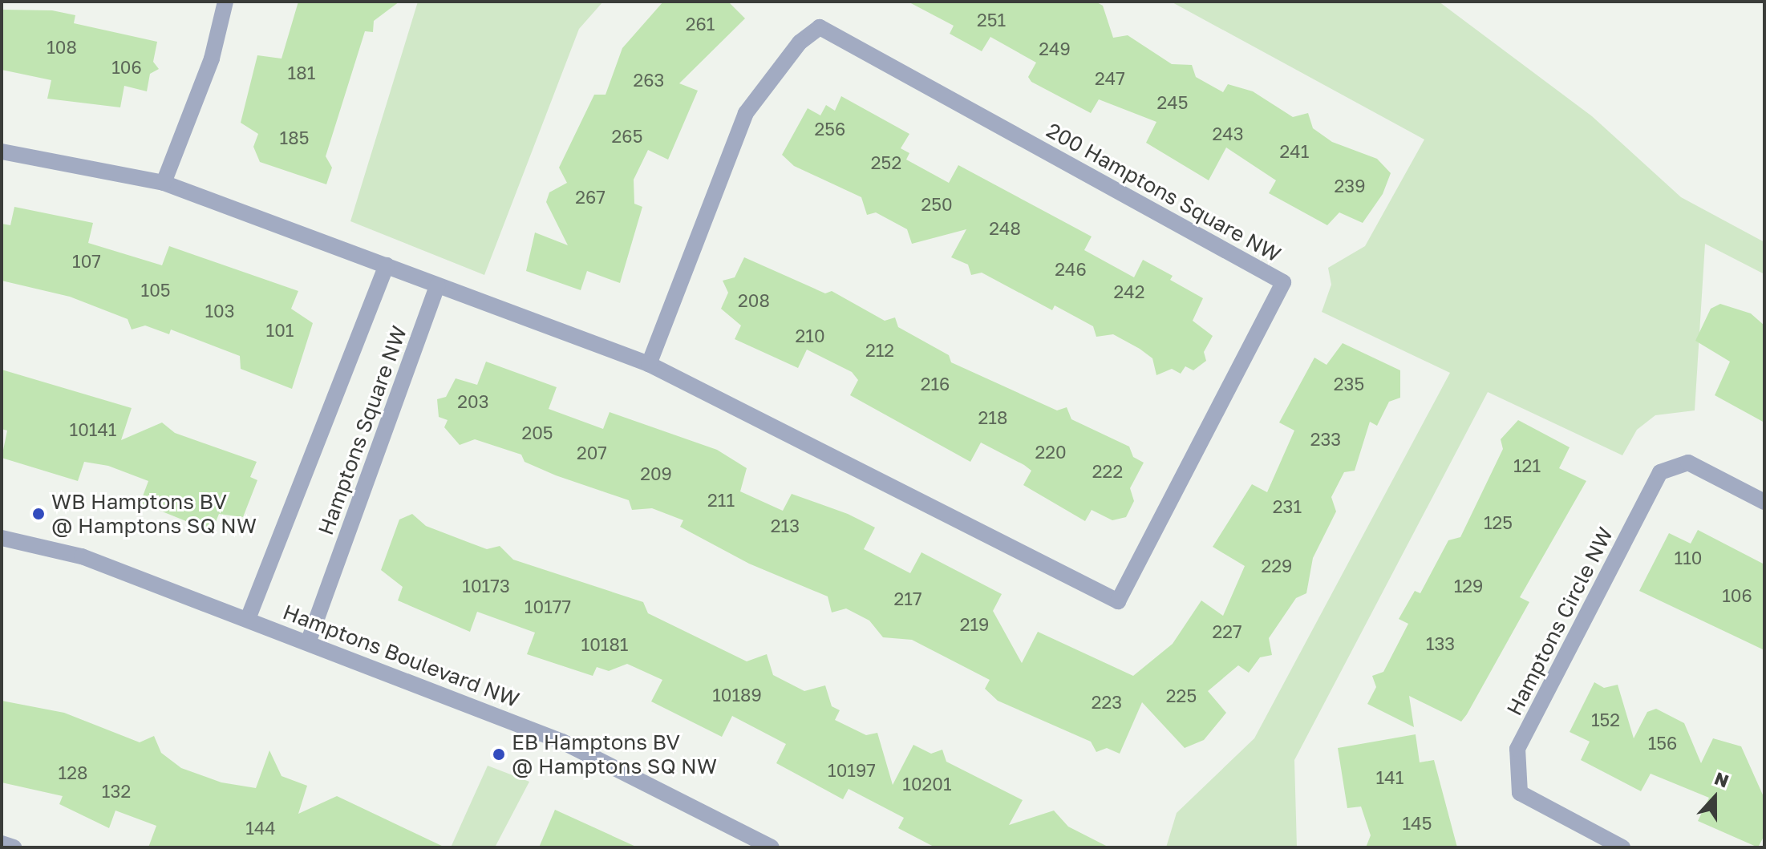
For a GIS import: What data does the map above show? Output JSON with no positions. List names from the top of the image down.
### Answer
{
  "streets": {
    "street": [
      "200 Hamptons Square NW",
      "Hamptons Square NW",
      "Hamptons Circle NW",
      "Hamptons Boulevard NW"
    ]
  },
  "crossings": [
    ["200 Hamptons Square NW", "Hamptons Square NW"],
    ["Hamptons Square NW", "Hamptons Boulevard NW"]
  ],
  "places": ["WB Hamptons BV @ Hamptons SQ NW", "EB Hamptons BV @ Hamptons SQ NW"],
  "house_numbers": [
    "251",
    "261",
    "108",
    "249",
    "106",
    "181",
    "247",
    "263",
    "245",
    "256",
    "243",
    "265",
    "185",
    "241",
    "252",
    "239",
    "267",
    "250",
    "248",
    "107",
    "246",
    "105",
    "242",
    "208",
    "103",
    "101",
    "210",
    "212",
    "216",
    "235",
    "203",
    "218",
    "10141",
    "205",
    "233",
    "220",
    "207",
    "121",
    "222",
    "209",
    "211",
    "231",
    "125",
    "213",
    "110",
    "229",
    "10173",
    "129",
    "106",
    "217",
    "10177",
    "219",
    "227",
    "133",
    "10181",
    "10189",
    "225",
    "223",
    "152",
    "156",
    "10197",
    "128",
    "141",
    "10201",
    "132",
    "145",
    "144"
  ],
  "north": "top"
}
